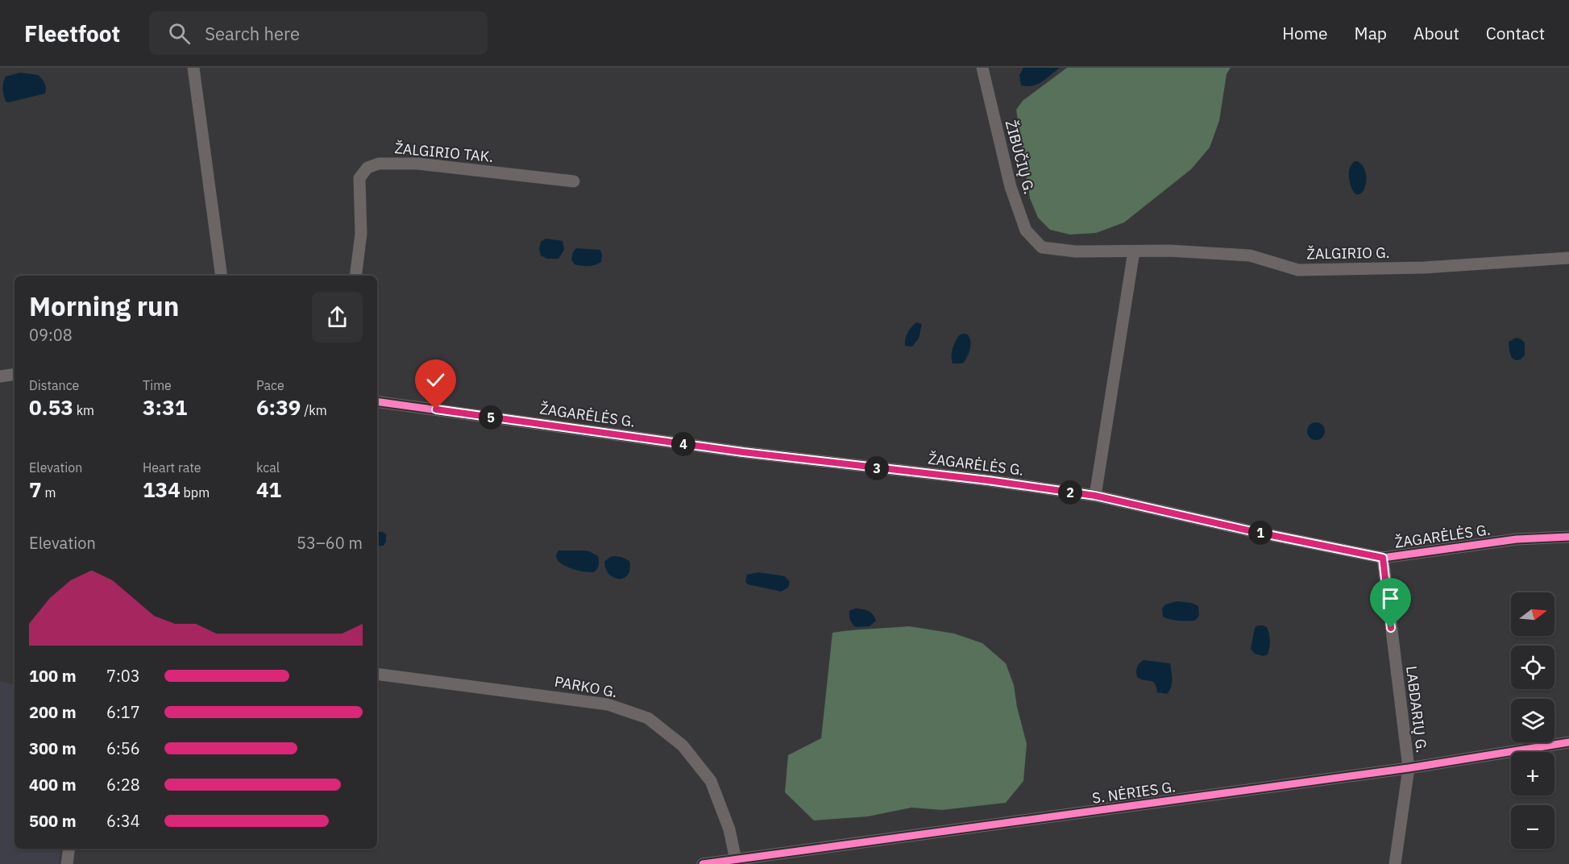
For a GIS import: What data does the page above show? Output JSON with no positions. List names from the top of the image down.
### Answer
{
  "streets": {
    "street": [
      "ŽALGIRIO TAK.",
      "ŽIBUČIŲ G.",
      "ŽALGIRIO G.",
      "ŽAGARĖLĖS G.",
      "PARKO G.",
      "LABDARIŲ G.",
      "S. NĖRIES G."
    ]
  },
  "crossings": [
    ["ŽIBUČIŲ G.", "ŽALGIRIO G."],
    ["ŽAGARĖLĖS G.", "LABDARIŲ G."],
    ["PARKO G.", "S. NĖRIES G."],
    ["LABDARIŲ G.", "S. NĖRIES G."]
  ],
  "north": "right",
  "page": {
    "header": "Fleetfoot",
    "search": "Search here",
    "nav": [
      "Home",
      "Map",
      "About",
      "Contact"
    ],
    "heading": ["Morning run", "09:08"],
    "stats": [
      ["Distance", "0.53 km"],
      ["Time", "3:31"],
      ["Pace", "6:39 /km"],
      ["Elevation", "7 m"],
      ["Heart rate", "134 bpm"],
      ["kcal", "41"]
    ],
    "pins": [
      "5",
      "4",
      "3",
      "2",
      "1"
    ],
    "chart": ["Elevation", "53–60 m"],
    "map_buttons": ["+", "−"],
    "list": [
      {
        "name": "100 m",
        "note": "7:03"
      },
      {
        "name": "200 m",
        "note": "6:17"
      },
      {
        "name": "300 m",
        "note": "6:56"
      },
      {
        "name": "400 m",
        "note": "6:28"
      },
      {
        "name": "500 m",
        "note": "6:34"
      }
    ]
  }
}
